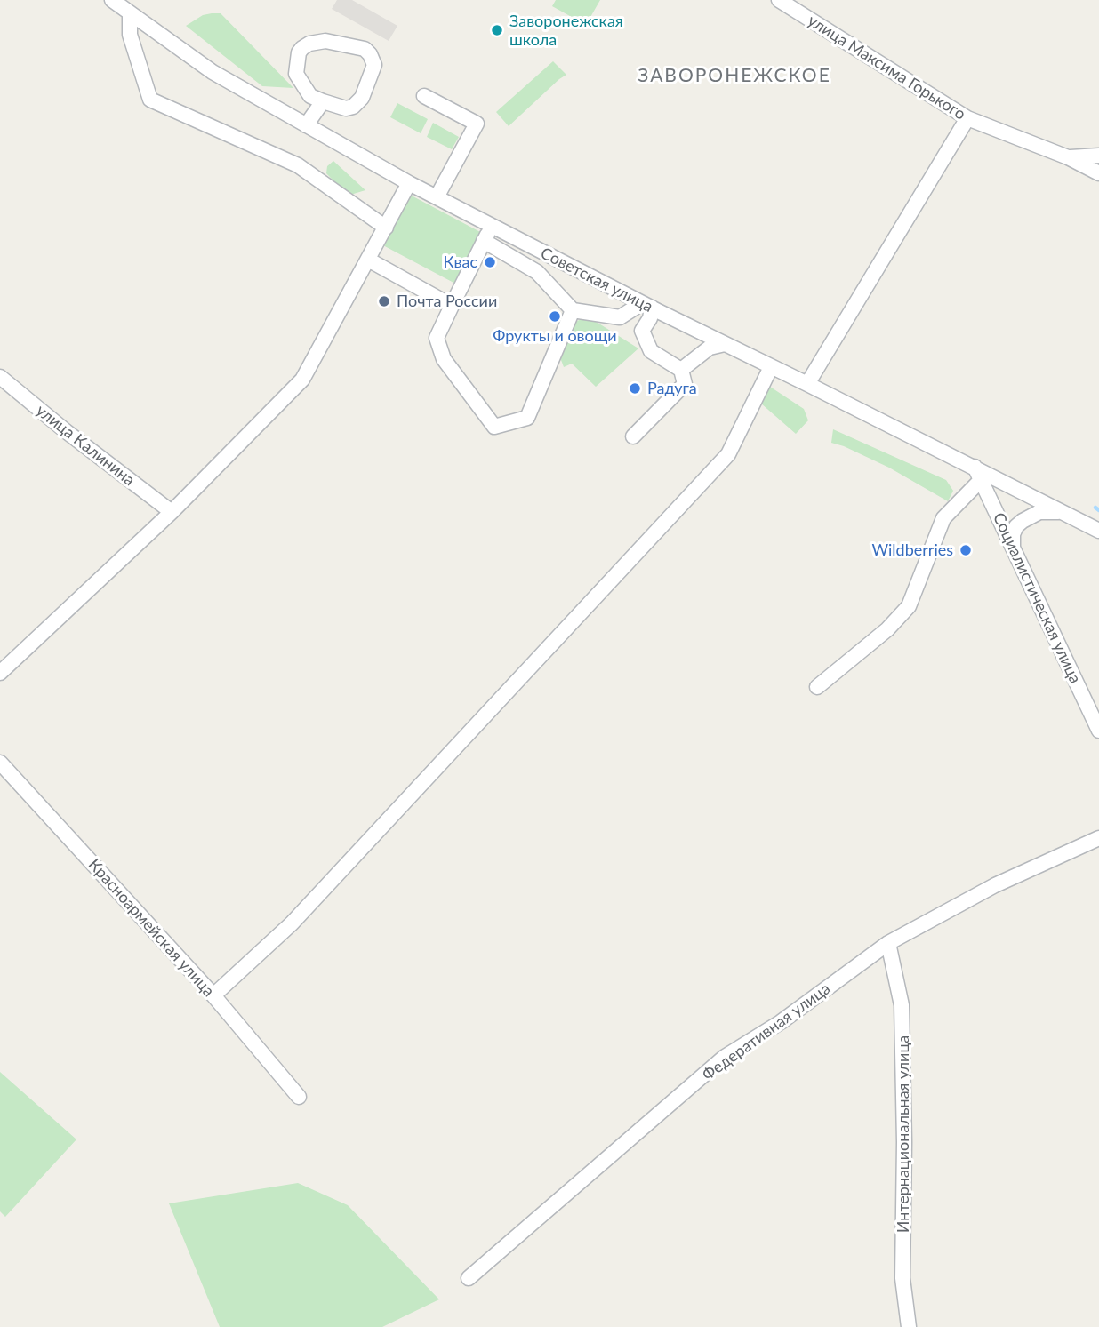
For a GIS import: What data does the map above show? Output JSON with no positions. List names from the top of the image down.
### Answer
{
  "streets": {
    "street": [
      "улица Максима Горького",
      "Советская улица",
      "улица Калинина",
      "Социалистическая улица",
      "Красноармейская улица",
      "Федеративная улица",
      "Интернациональная улица"
    ]
  },
  "crossings": [
    ["Советская улица", "Социалистическая улица"],
    ["Федеративная улица", "Интернациональная улица"]
  ],
  "districts": ["ЗАВОРОНЕЖСКОЕ"],
  "places": [
    "Заворонежская школа",
    "Квас",
    "Почта России",
    "Фрукты и овощи",
    "Радуга",
    "Wildberries"
  ]
}
